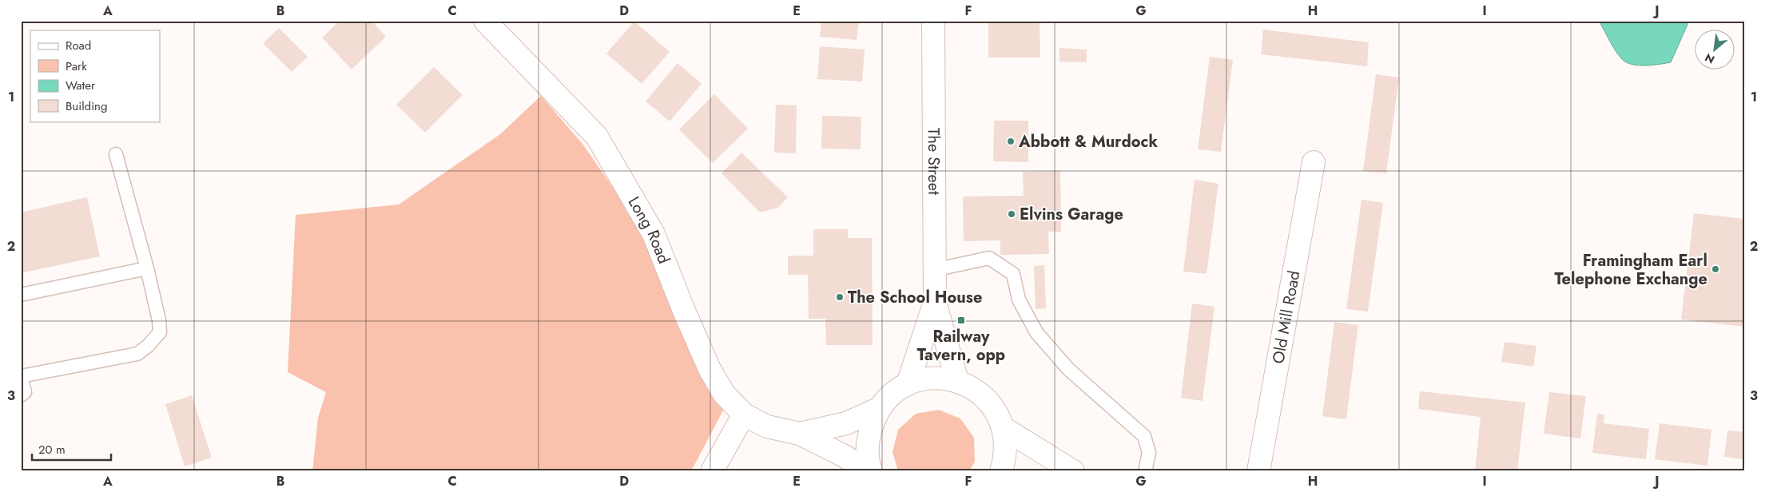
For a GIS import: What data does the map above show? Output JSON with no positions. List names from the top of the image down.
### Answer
{
  "streets": {
    "street": ["The Street", "Long Road", "Old Mill Road"]
  },
  "places": {
    "other": [
      "Abbott & Murdock",
      "Elvins Garage",
      "Framingham Earl Telephone Exchange",
      "The School House"
    ],
    "transit": ["Railway Tavern, opp"]
  },
  "legend": [
    "Road",
    "Park",
    "Water",
    "Building"
  ],
  "scale_bar": "20 m",
  "north": "bottom left",
  "grid": {
    "columns": [
      "A",
      "B",
      "C",
      "D",
      "E",
      "F",
      "G",
      "H",
      "I",
      "J"
    ],
    "rows": ["1", "2", "3"]
  }
}
